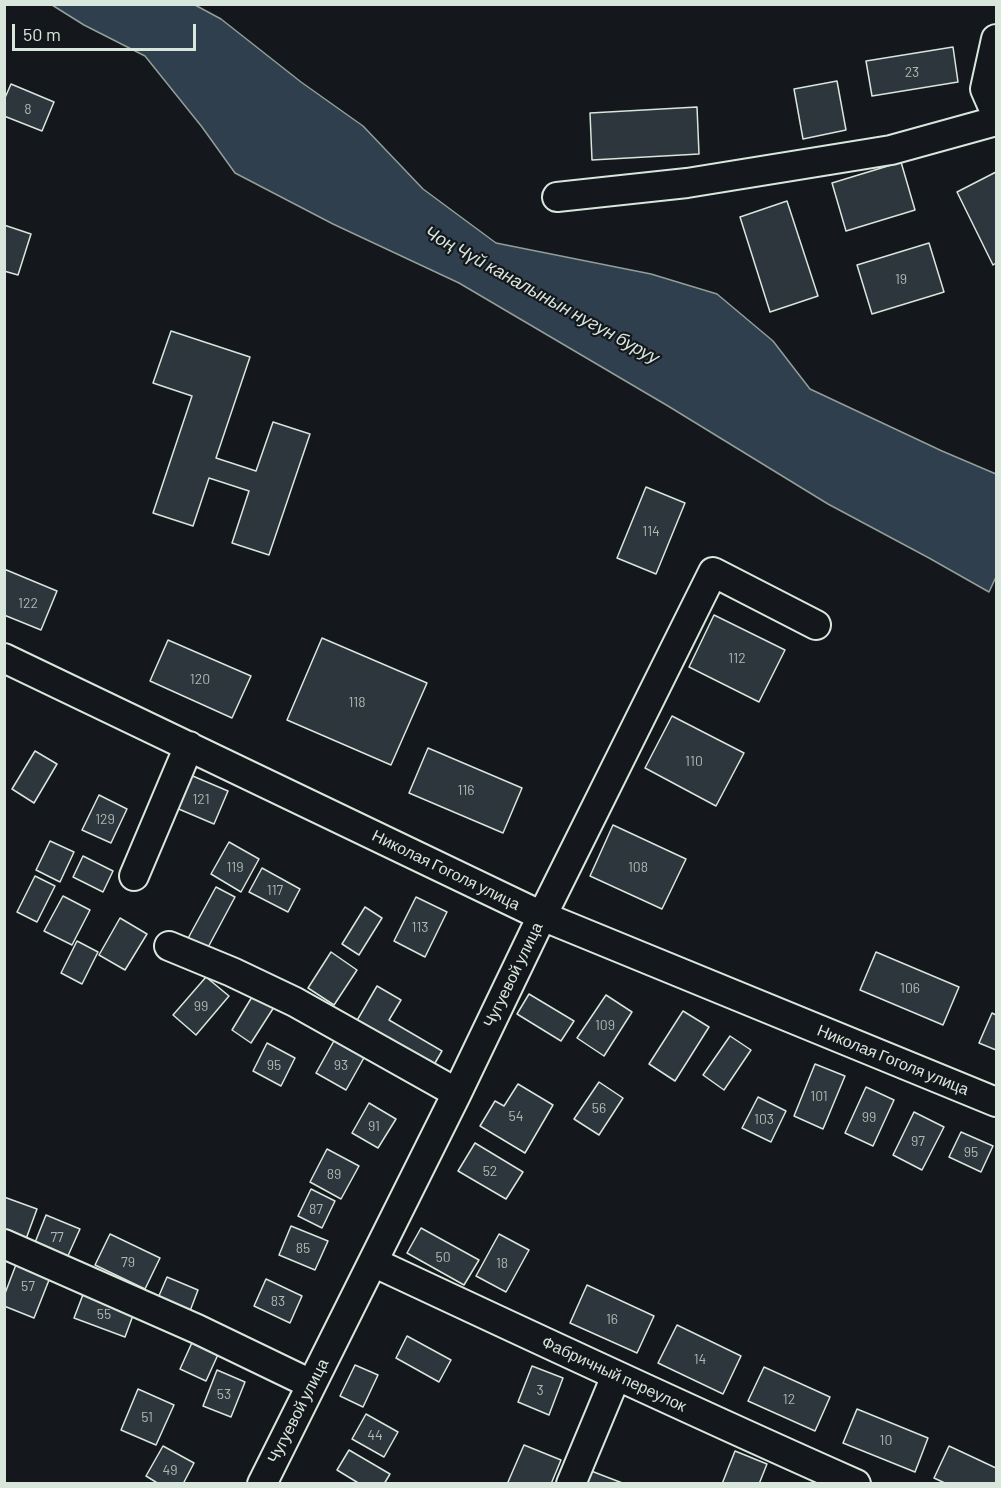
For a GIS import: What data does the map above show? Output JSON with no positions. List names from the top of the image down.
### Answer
{
  "streets": {
    "street": ["Николая Гоголя улица", "Чугуевой улица", "Фабричный переулок"]
  },
  "crossings": [
    ["Николая Гоголя улица", "Чугуевой улица"],
    ["Чугуевой улица", "Фабричный переулок"]
  ],
  "water": ["Чоң Чүй каналынын нугун буруу"],
  "house_numbers": [
    "23",
    "8",
    "19",
    "114",
    "122",
    "112",
    "120",
    "118",
    "110",
    "116",
    "121",
    "129",
    "119",
    "108",
    "117",
    "113",
    "106",
    "99",
    "109",
    "95",
    "93",
    "101",
    "56",
    "54",
    "99",
    "103",
    "91",
    "97",
    "95",
    "52",
    "89",
    "87",
    "77",
    "85",
    "50",
    "79",
    "18",
    "57",
    "83",
    "55",
    "16",
    "14",
    "3",
    "53",
    "12",
    "51",
    "44",
    "10",
    "49"
  ],
  "scale_bar": "50 m"
}
